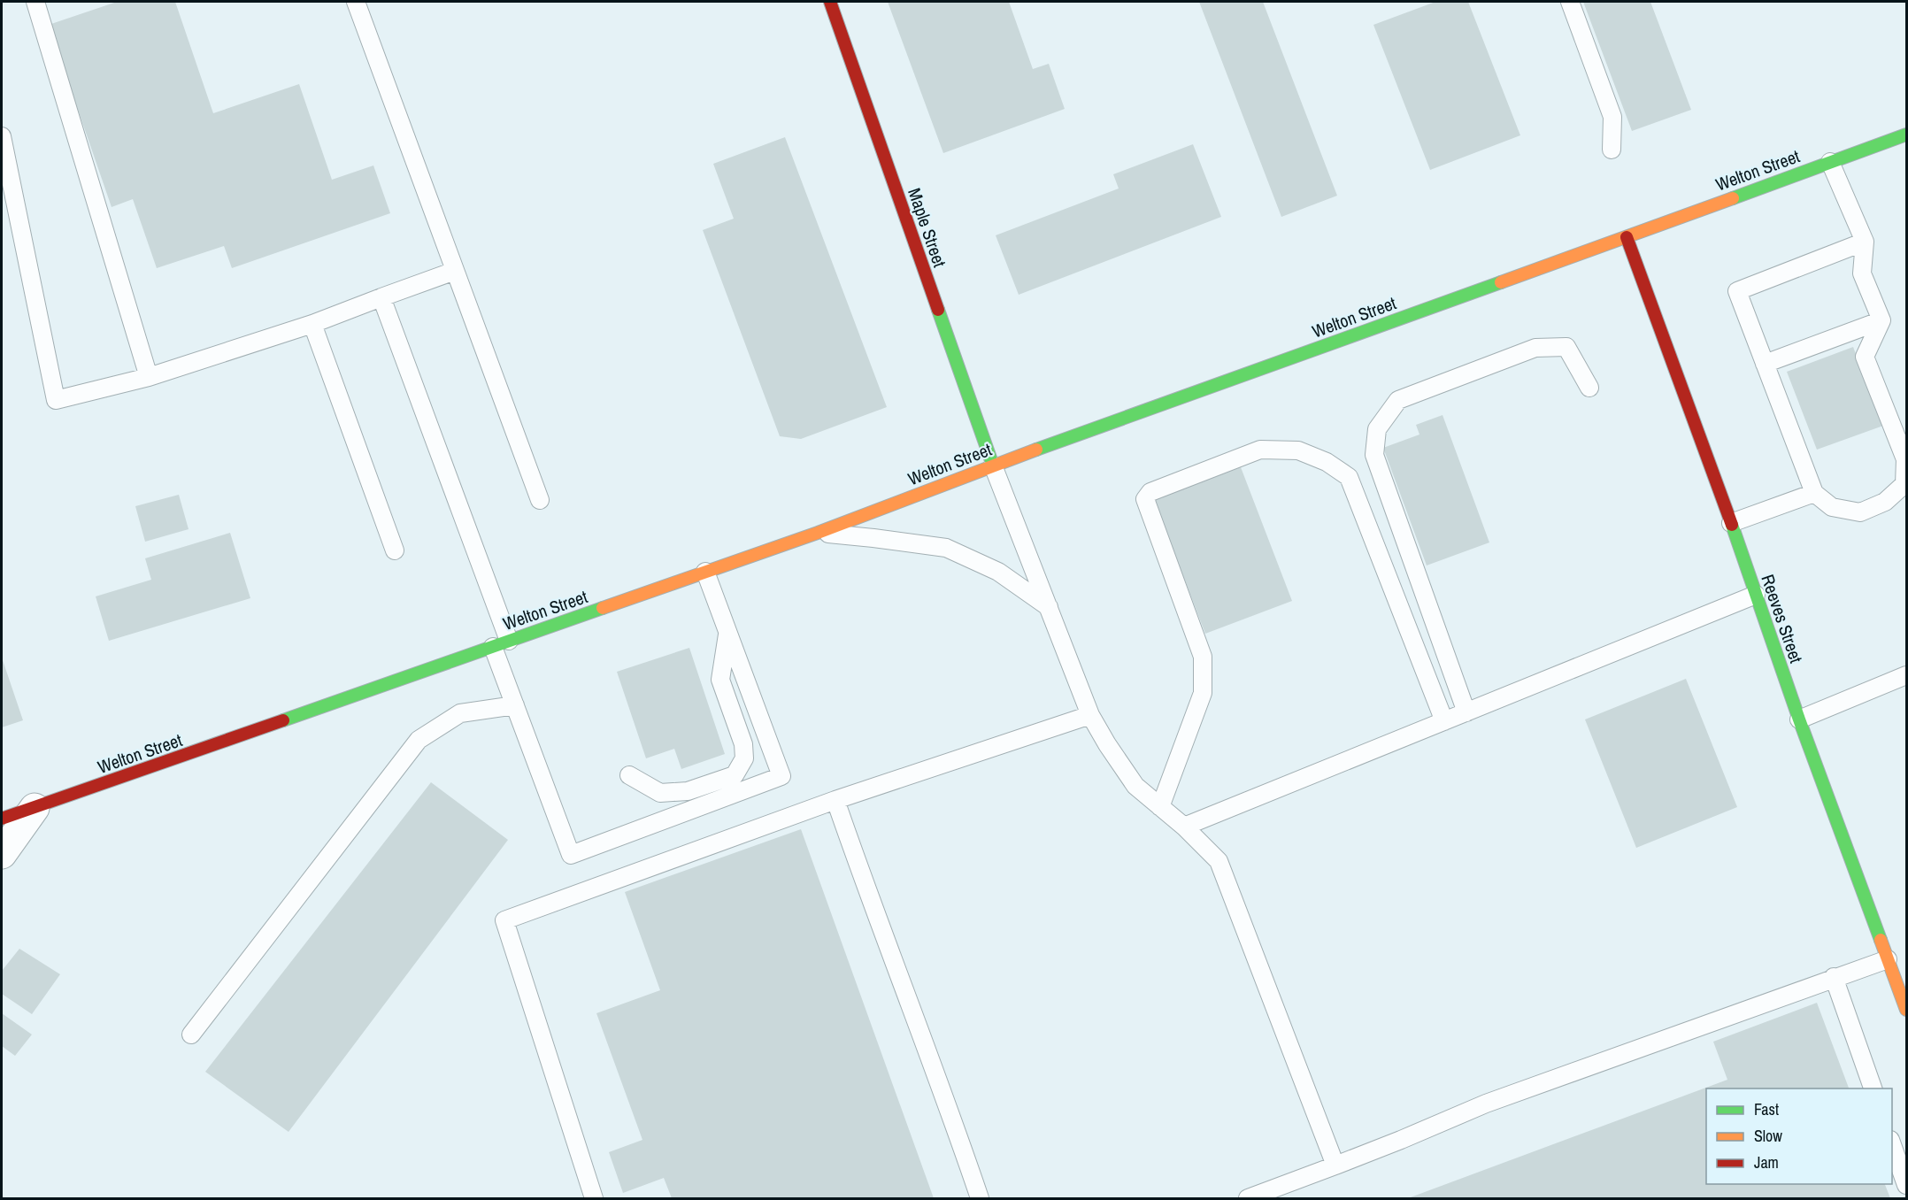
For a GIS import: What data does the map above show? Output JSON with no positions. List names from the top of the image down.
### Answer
{
  "streets": {
    "main road": ["Welton Street", "Maple Street", "Reeves Street"]
  },
  "crossings": [
    ["Welton Street", "Maple Street"],
    ["Welton Street", "Reeves Street"]
  ],
  "legend": ["Fast", "Slow", "Jam"]
}
